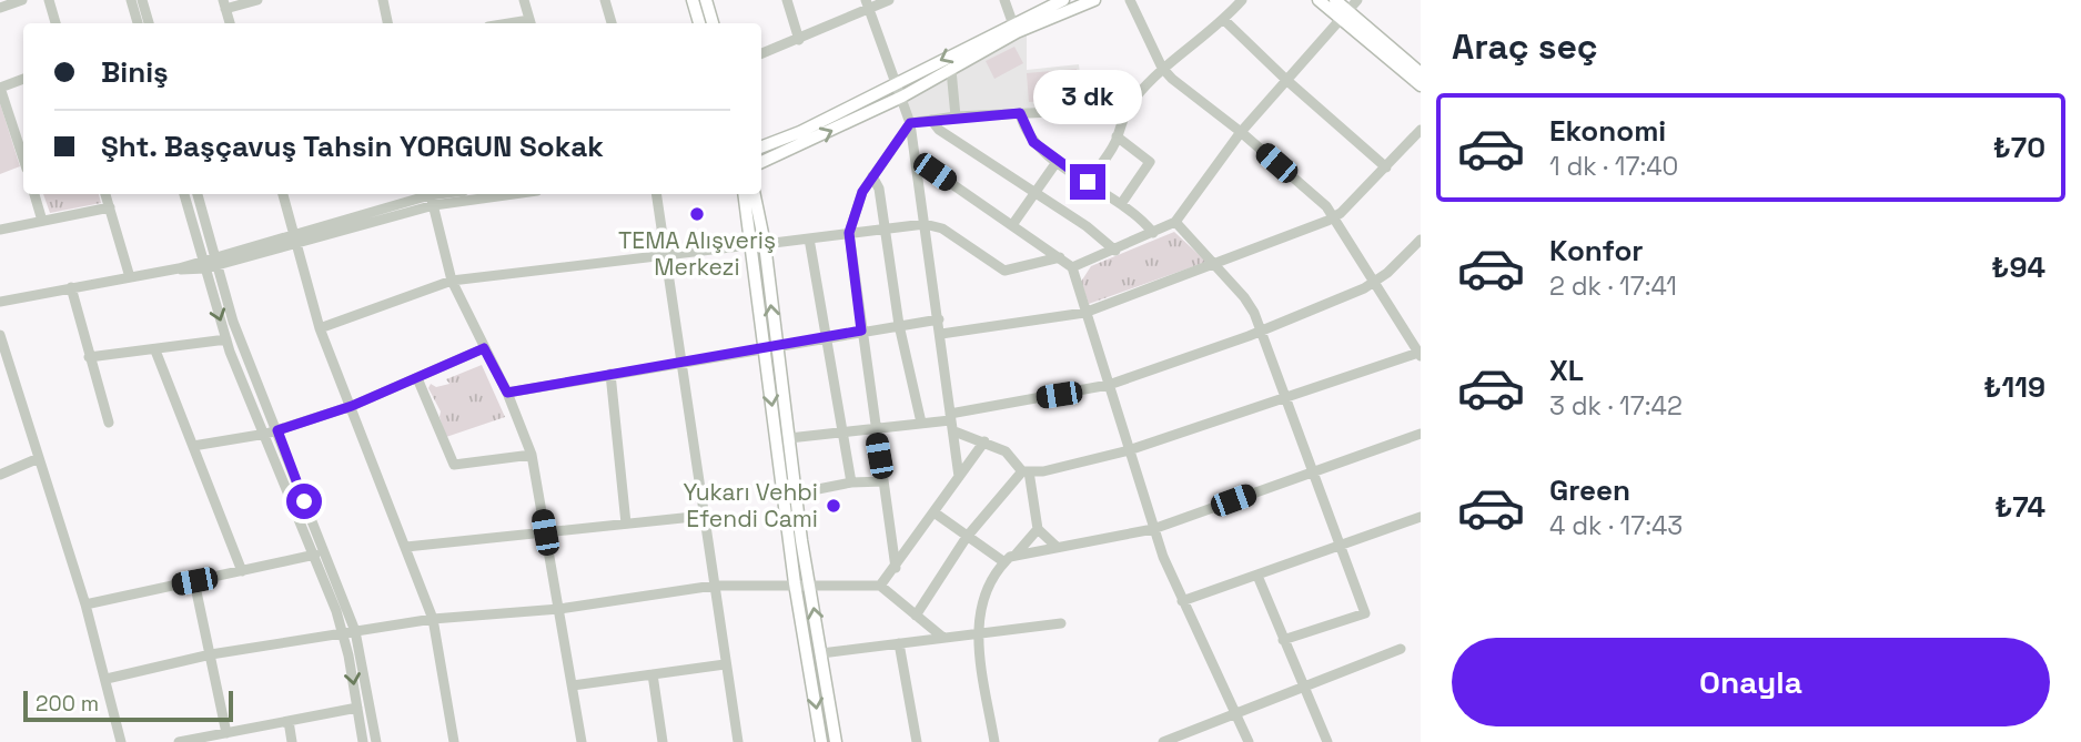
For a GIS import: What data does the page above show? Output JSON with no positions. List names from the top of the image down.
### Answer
{
  "places": ["TEMA Alışveriş Merkezi", "Yukarı Vehbi Efendi Cami"],
  "scale_bar": "200 m",
  "page": {
    "heading": "Araç seç",
    "banner": ["Biniş", "Şht. Başçavuş Tahsin YORGUN Sokak"],
    "bubble": "3 dk",
    "list": [
      {
        "name": "Ekonomi",
        "note": "1 dk · 17:40",
        "value": "₺70"
      },
      {
        "name": "Konfor",
        "note": "2 dk · 17:41",
        "value": "₺94"
      },
      {
        "name": "XL",
        "note": "3 dk · 17:42",
        "value": "₺119"
      },
      {
        "name": "Green",
        "note": "4 dk · 17:43",
        "value": "₺74"
      }
    ],
    "buttons": "Onayla",
    "scale": "200 m"
  }
}
